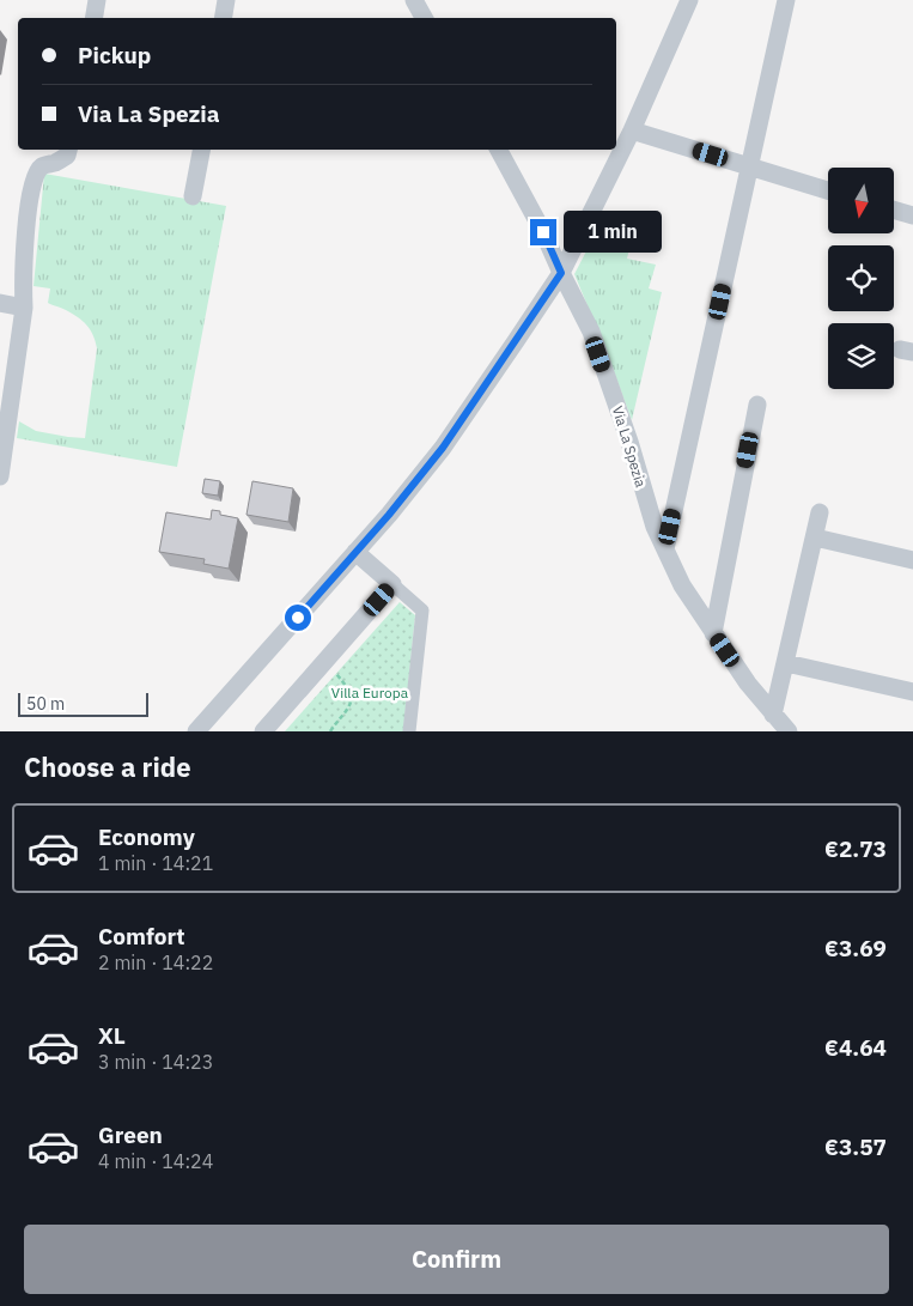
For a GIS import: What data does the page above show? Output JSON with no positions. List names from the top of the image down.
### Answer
{
  "streets": {
    "street": ["Via La Spezia"]
  },
  "parks": ["Villa Europa"],
  "scale_bar": "50 m",
  "north": "bottom",
  "page": {
    "banner": ["Pickup", "Via La Spezia"],
    "bubble": "1 min",
    "scale": "50 m",
    "heading": "Choose a ride",
    "list": [
      {
        "name": "Economy",
        "note": "1 min · 14:21",
        "value": "€2.73"
      },
      {
        "name": "Comfort",
        "note": "2 min · 14:22",
        "value": "€3.69"
      },
      {
        "name": "XL",
        "note": "3 min · 14:23",
        "value": "€4.64"
      },
      {
        "name": "Green",
        "note": "4 min · 14:24",
        "value": "€3.57"
      }
    ],
    "buttons": "Confirm"
  }
}
